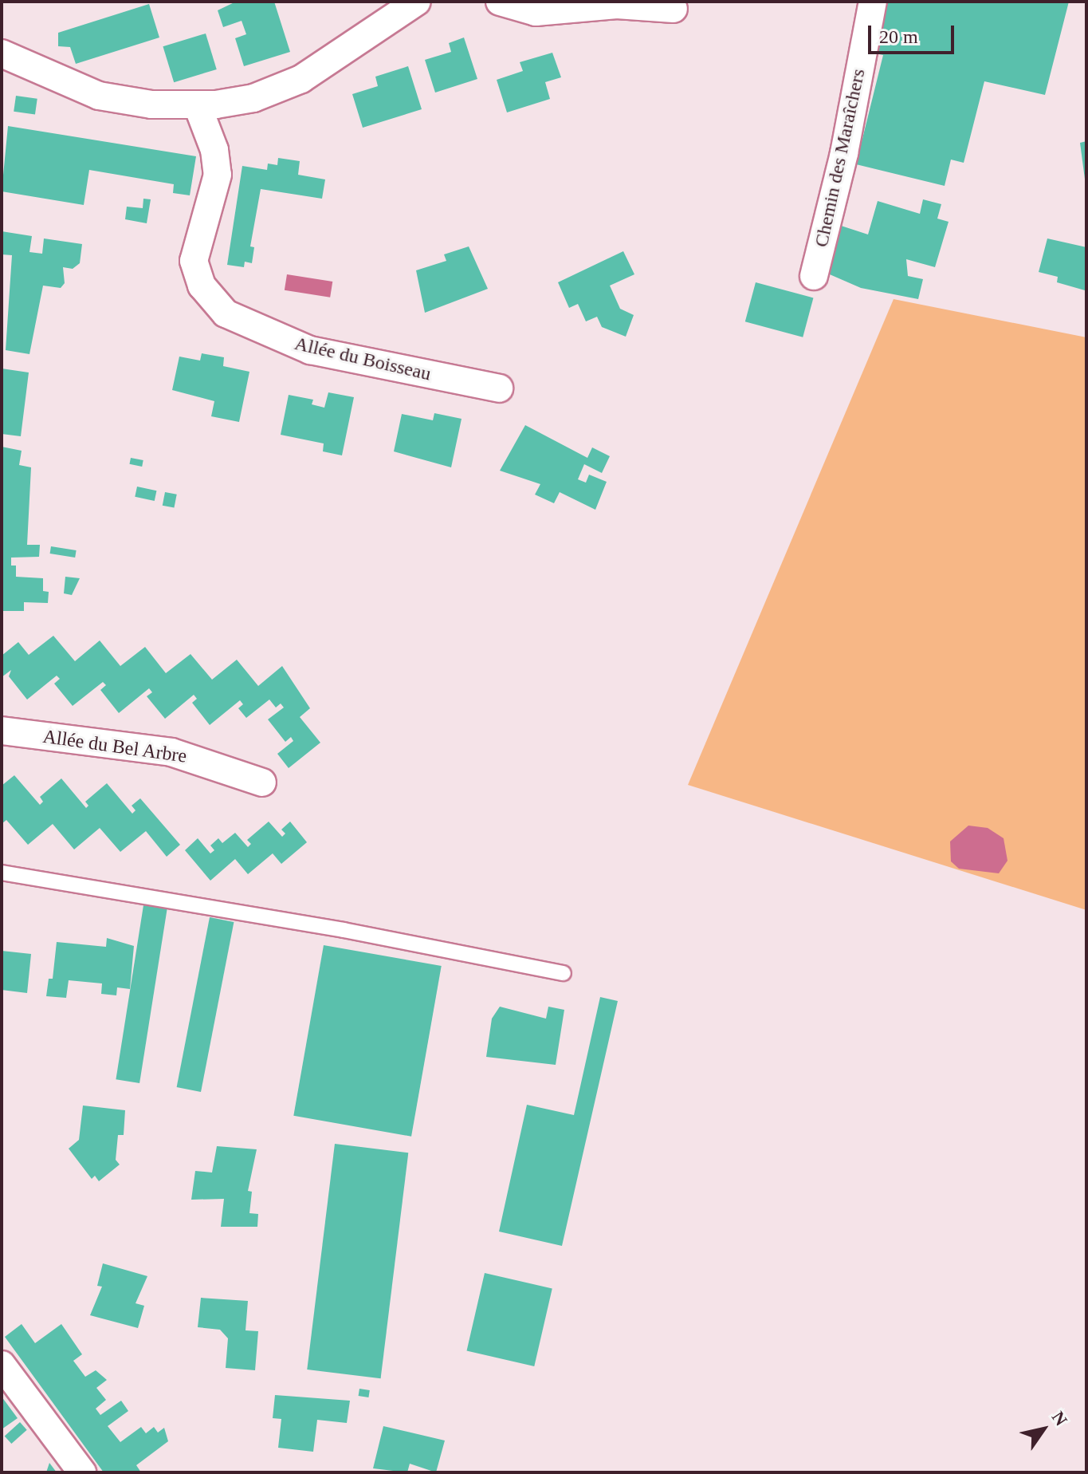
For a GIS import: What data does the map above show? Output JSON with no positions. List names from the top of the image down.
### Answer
{
  "streets": {
    "street": ["Chemin des Maraîchers", "Allée du Boisseau", "Allée du Bel Arbre"]
  },
  "scale_bar": "20 m",
  "north": "top right"
}
